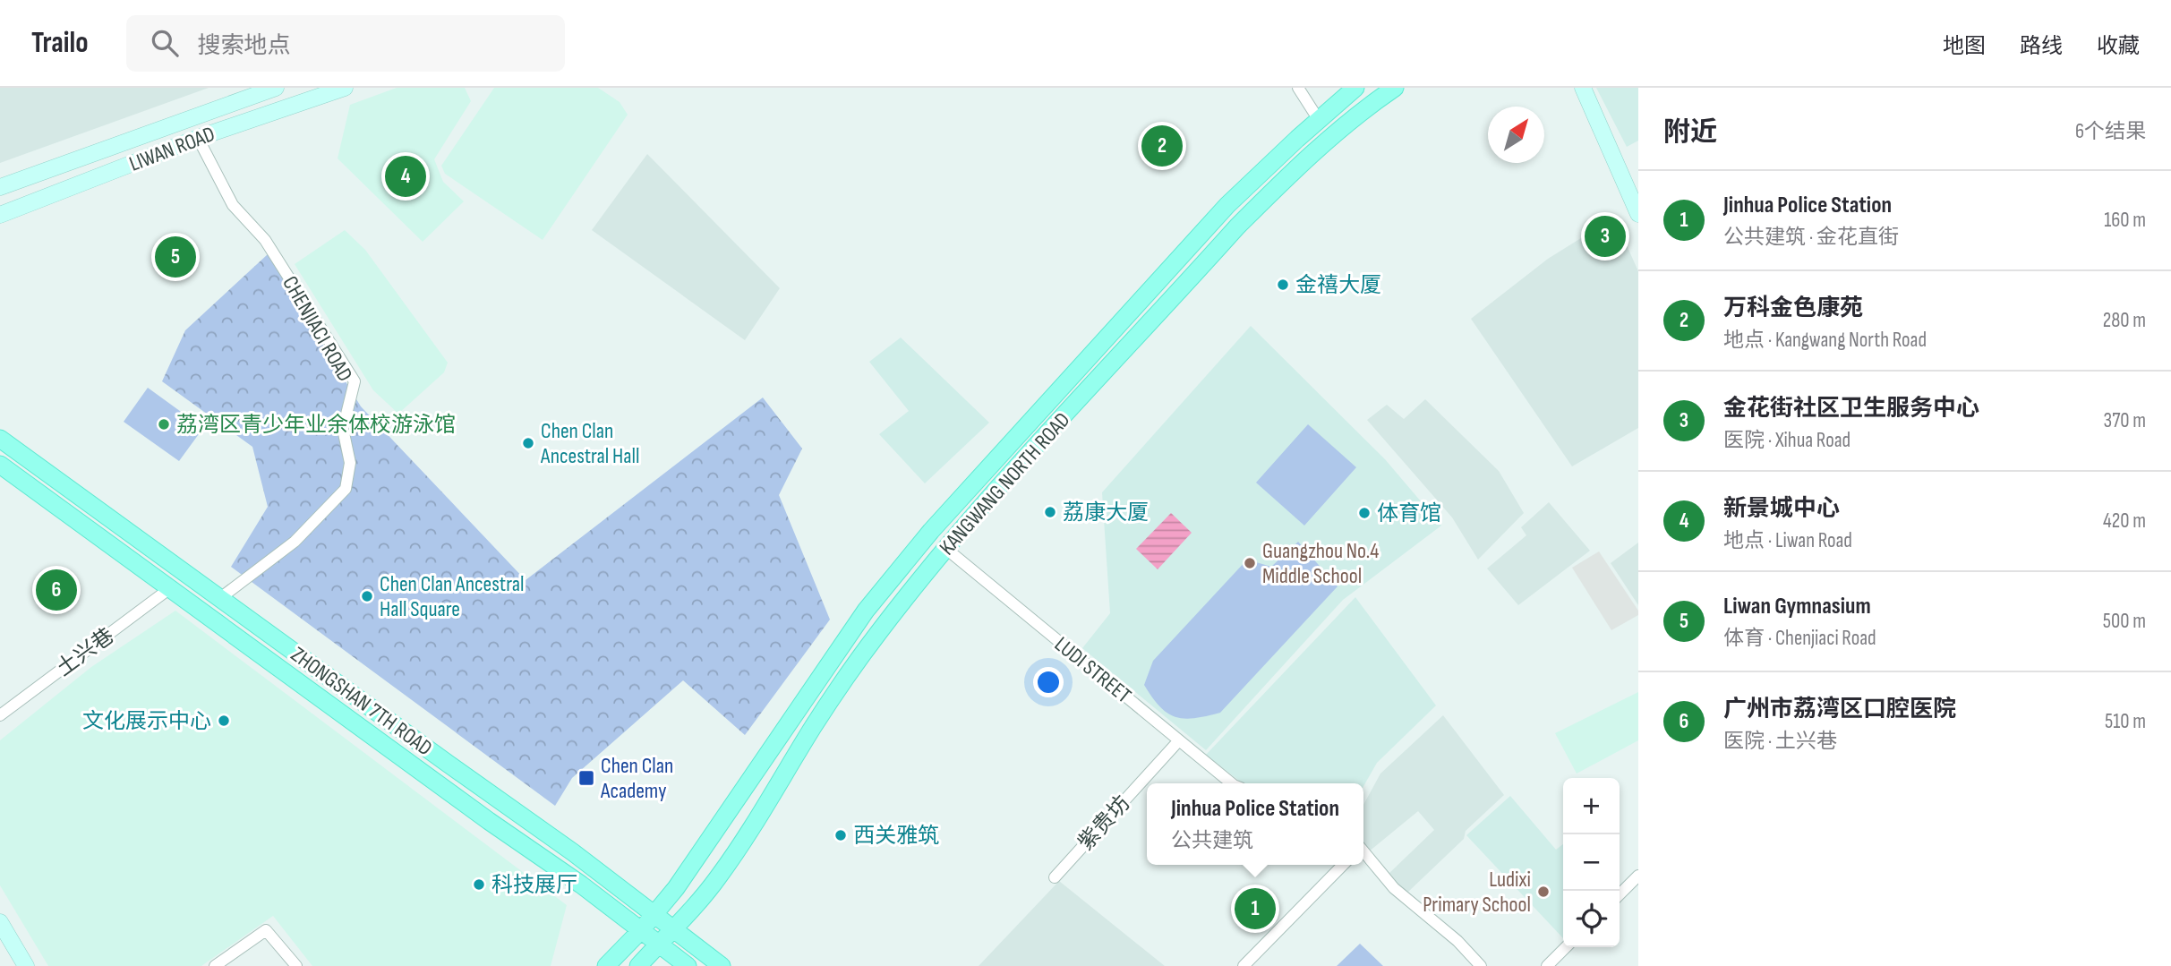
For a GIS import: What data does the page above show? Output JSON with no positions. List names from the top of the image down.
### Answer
{
  "streets": {
    "main road": ["LIWAN ROAD", "KANGWANG NORTH ROAD", "ZHONGSHAN 7TH ROAD"],
    "street": [
      "CHENJIACI ROAD",
      "土兴巷",
      "LUDI STREET",
      "紫贵坊"
    ]
  },
  "crossings": [
    ["LIWAN ROAD", "CHENJIACI ROAD"],
    ["CHENJIACI ROAD", "ZHONGSHAN 7TH ROAD"],
    ["KANGWANG NORTH ROAD", "LUDI STREET"],
    ["KANGWANG NORTH ROAD", "ZHONGSHAN 7TH ROAD"],
    ["土兴巷", "ZHONGSHAN 7TH ROAD"],
    ["LUDI STREET", "紫贵坊"]
  ],
  "places": {
    "other": [
      "金禧大厦",
      "荔湾区青少年业余体校游泳馆",
      "Chen Clan Ancestral Hall",
      "荔康大厦",
      "体育馆",
      "Guangzhou No.4 Middle School",
      "Chen Clan Ancestral Hall Square",
      "文化展示中心",
      "西关雅筑",
      "科技展厅",
      "Ludixi Primary School"
    ],
    "transit": ["Chen Clan Academy"]
  },
  "north": "top right",
  "page": {
    "header": "Trailo",
    "search": "搜索地点",
    "nav": ["地图", "路线", "收藏"],
    "heading": ["附近", "6个结果"],
    "pins": [
      "2",
      "4",
      "3",
      "5",
      "6",
      "1"
    ],
    "list": [
      {
        "mark": "1",
        "name": "Jinhua Police Station",
        "note": "公共建筑 · 金花直街",
        "value": "160 m"
      },
      {
        "mark": "2",
        "name": "万科金色康苑",
        "note": "地点 · Kangwang North Road",
        "value": "280 m"
      },
      {
        "mark": "3",
        "name": "金花街社区卫生服务中心",
        "note": "医院 · Xihua Road",
        "value": "370 m"
      },
      {
        "mark": "4",
        "name": "新景城中心",
        "note": "地点 · Liwan Road",
        "value": "420 m"
      },
      {
        "mark": "5",
        "name": "Liwan Gymnasium",
        "note": "体育 · Chenjiaci Road",
        "value": "500 m"
      },
      {
        "mark": "6",
        "name": "广州市荔湾区口腔医院",
        "note": "医院 · 土兴巷",
        "value": "510 m"
      }
    ],
    "map_buttons": ["+", "−"],
    "popup": ["Jinhua Police Station", "公共建筑"]
  }
}
